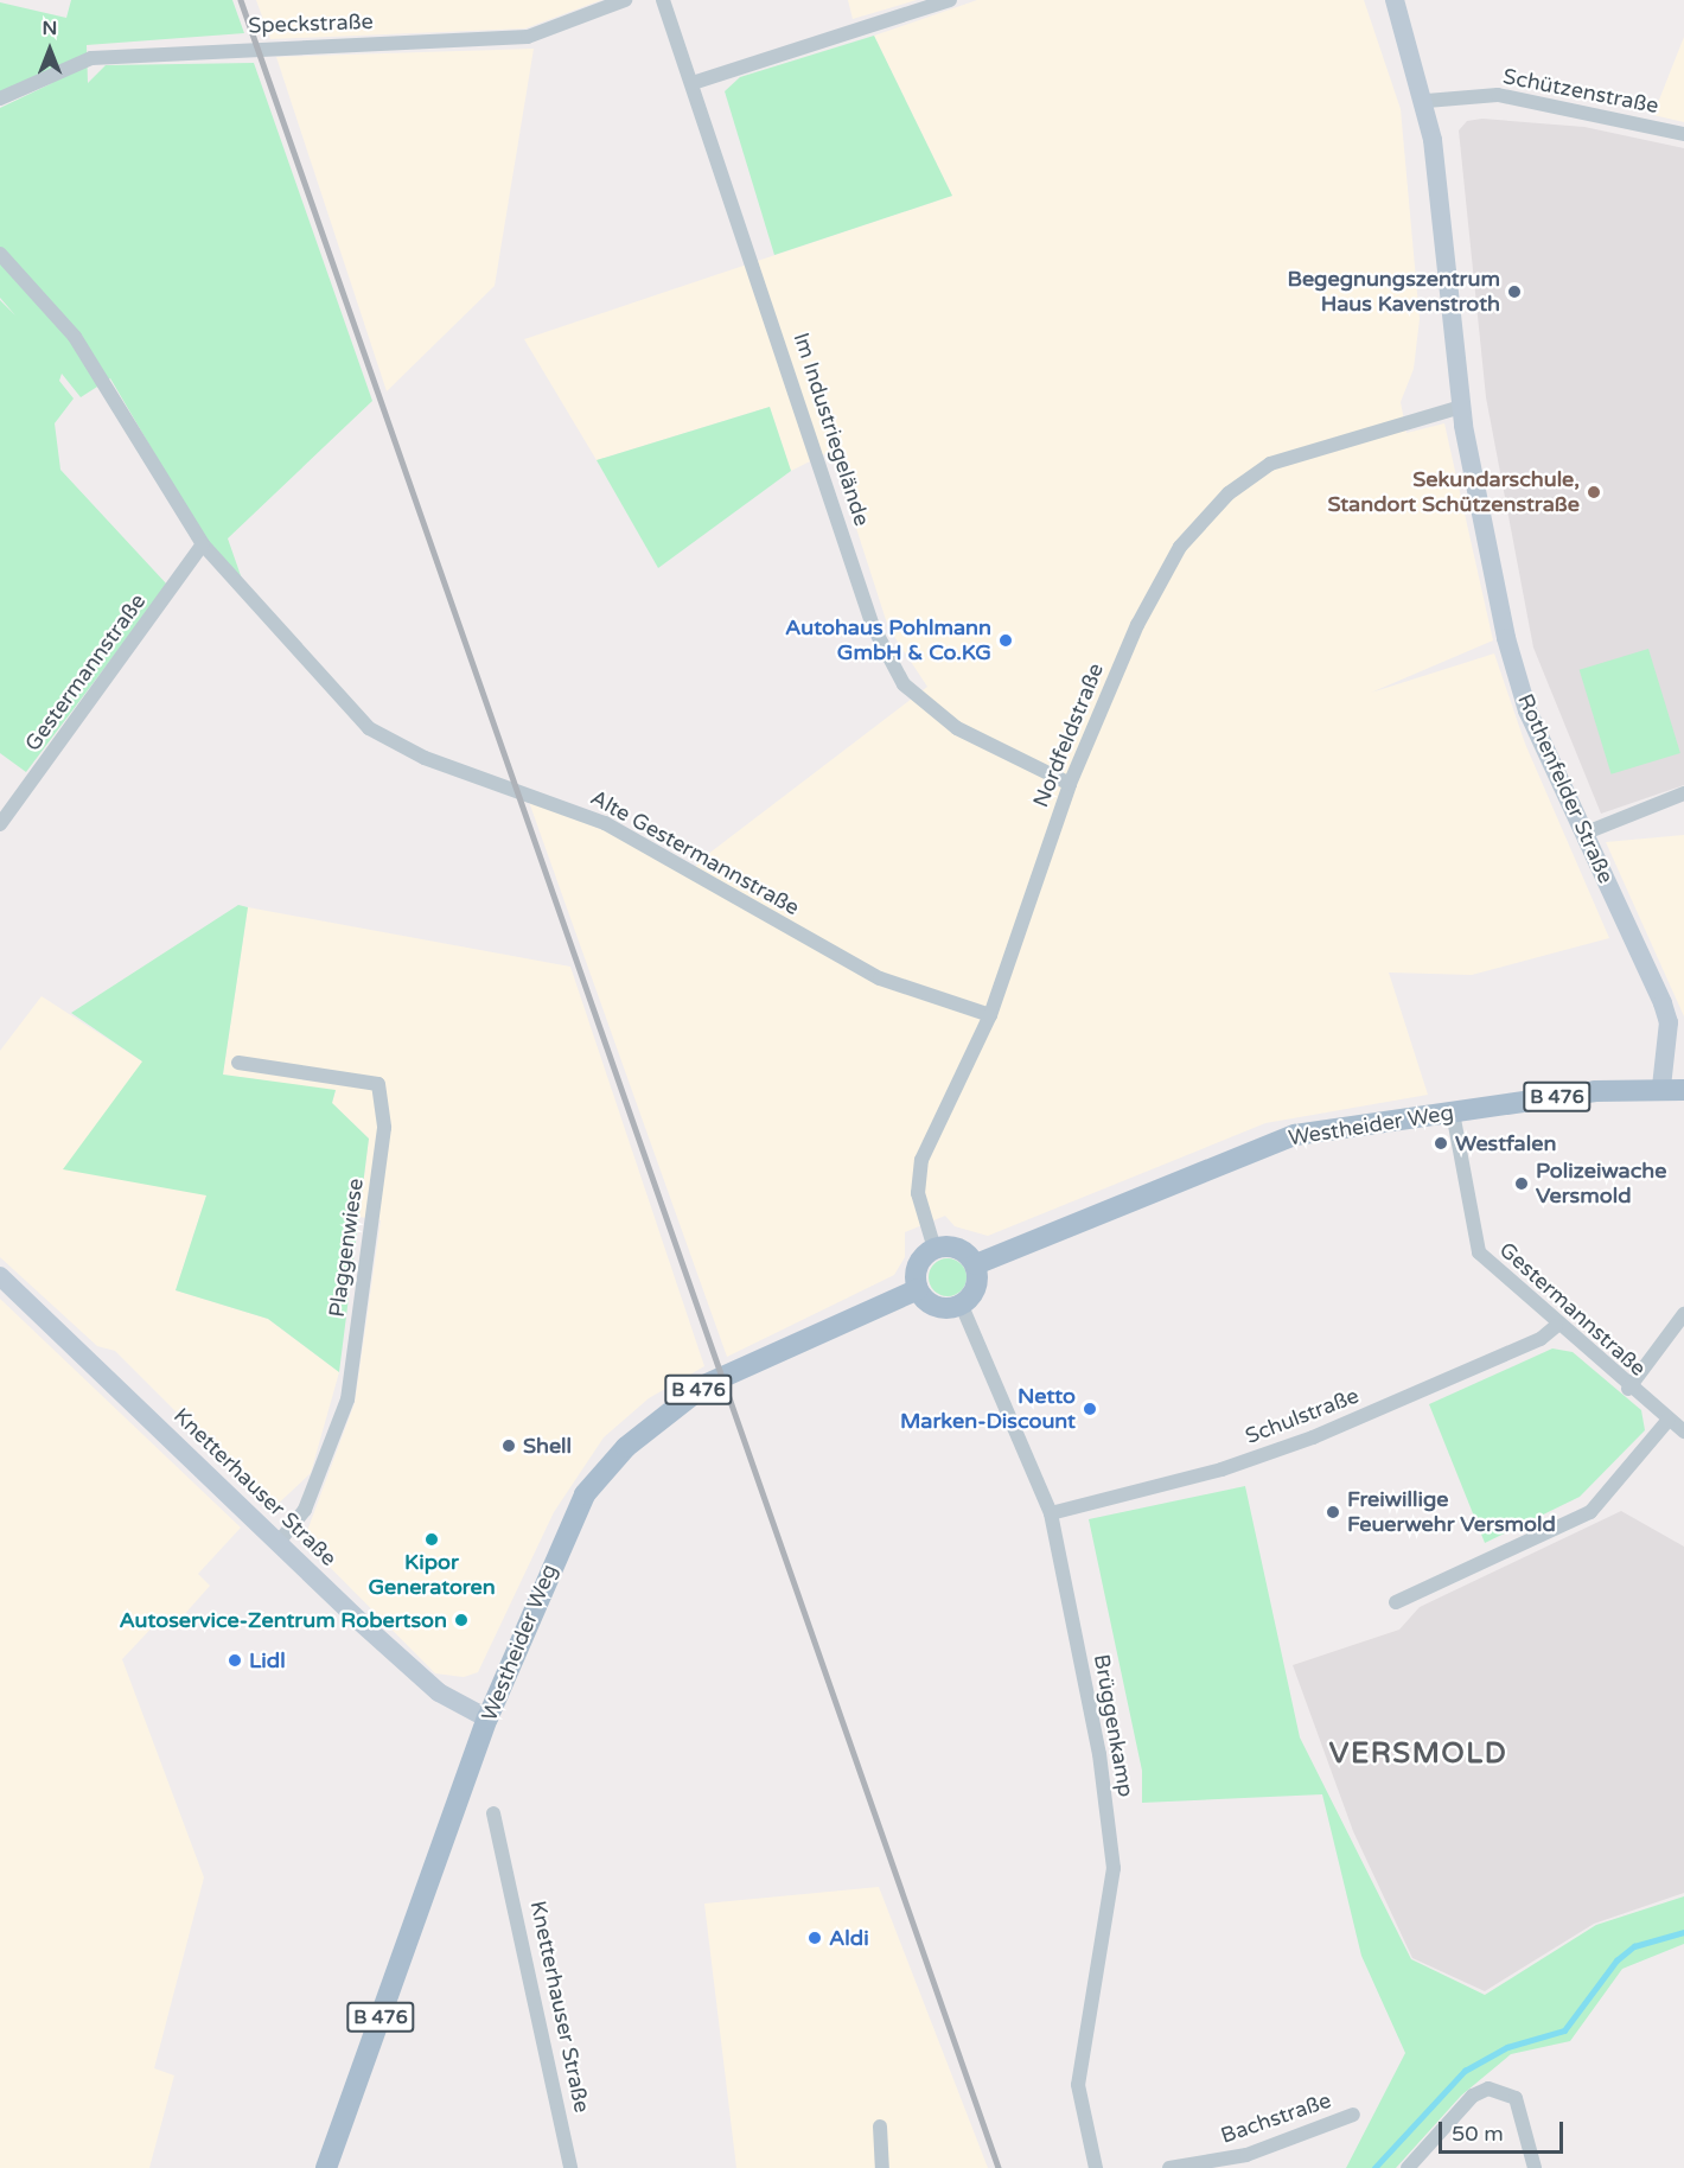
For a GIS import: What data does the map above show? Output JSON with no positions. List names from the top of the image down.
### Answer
{
  "streets": {
    "main road": [
      "Rothenfelder Straße",
      "B 476",
      "Westheider Weg",
      "Knetterhauser Straße"
    ],
    "street": [
      "Speckstraße",
      "Schützenstraße",
      "Im Industriegelände",
      "Gestermannstraße",
      "Nordfeldstraße",
      "Alte Gestermannstraße",
      "Plaggenwiese",
      "Schulstraße",
      "Brüggenkamp",
      "Bachstraße"
    ]
  },
  "crossings": [
    ["Schützenstraße", "Rothenfelder Straße"],
    ["Im Industriegelände", "Nordfeldstraße"],
    ["Gestermannstraße", "Alte Gestermannstraße"],
    ["Gestermannstraße", "Westheider Weg"],
    ["Gestermannstraße", "Schulstraße"],
    ["Nordfeldstraße", "Rothenfelder Straße"],
    ["Nordfeldstraße", "Alte Gestermannstraße"],
    ["Nordfeldstraße", "Westheider Weg"],
    ["Nordfeldstraße", "Brüggenkamp"],
    ["Rothenfelder Straße", "B 476"],
    ["Rothenfelder Straße", "Westheider Weg"],
    ["B 476", "Westheider Weg"],
    ["Westheider Weg", "Knetterhauser Straße"],
    ["Westheider Weg", "Brüggenkamp"],
    ["Plaggenwiese", "Knetterhauser Straße"],
    ["Schulstraße", "Brüggenkamp"]
  ],
  "districts": ["VERSMOLD"],
  "places": [
    "Begegnungszentrum Haus Kavenstroth",
    "Sekundarschule, Standort Schützenstraße",
    "Autohaus Pohlmann GmbH & Co.KG",
    "Westfalen",
    "Polizeiwache Versmold",
    "Netto Marken-Discount",
    "Shell",
    "Freiwillige Feuerwehr Versmold",
    "Kipor Generatoren",
    "Autoservice-Zentrum Robertson",
    "Lidl",
    "Aldi"
  ],
  "scale_bar": "50 m",
  "north": "top"
}
